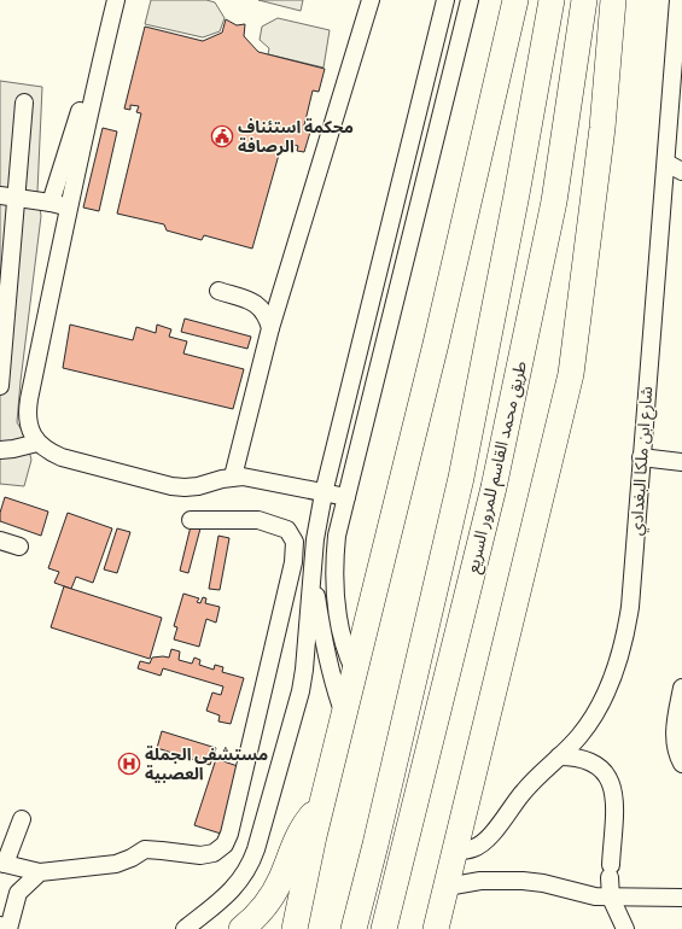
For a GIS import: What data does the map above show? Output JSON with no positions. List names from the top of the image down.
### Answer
{
  "streets": {
    "highway": ["طريق محمد القاسم للمرور السريع"],
    "street": ["شارع ابن ملكا البغدادي"]
  },
  "places": {
    "public building": ["محكمة استئناف الرصافة"],
    "hospital": ["مستشفى الجملة العصبية"]
  }
}
